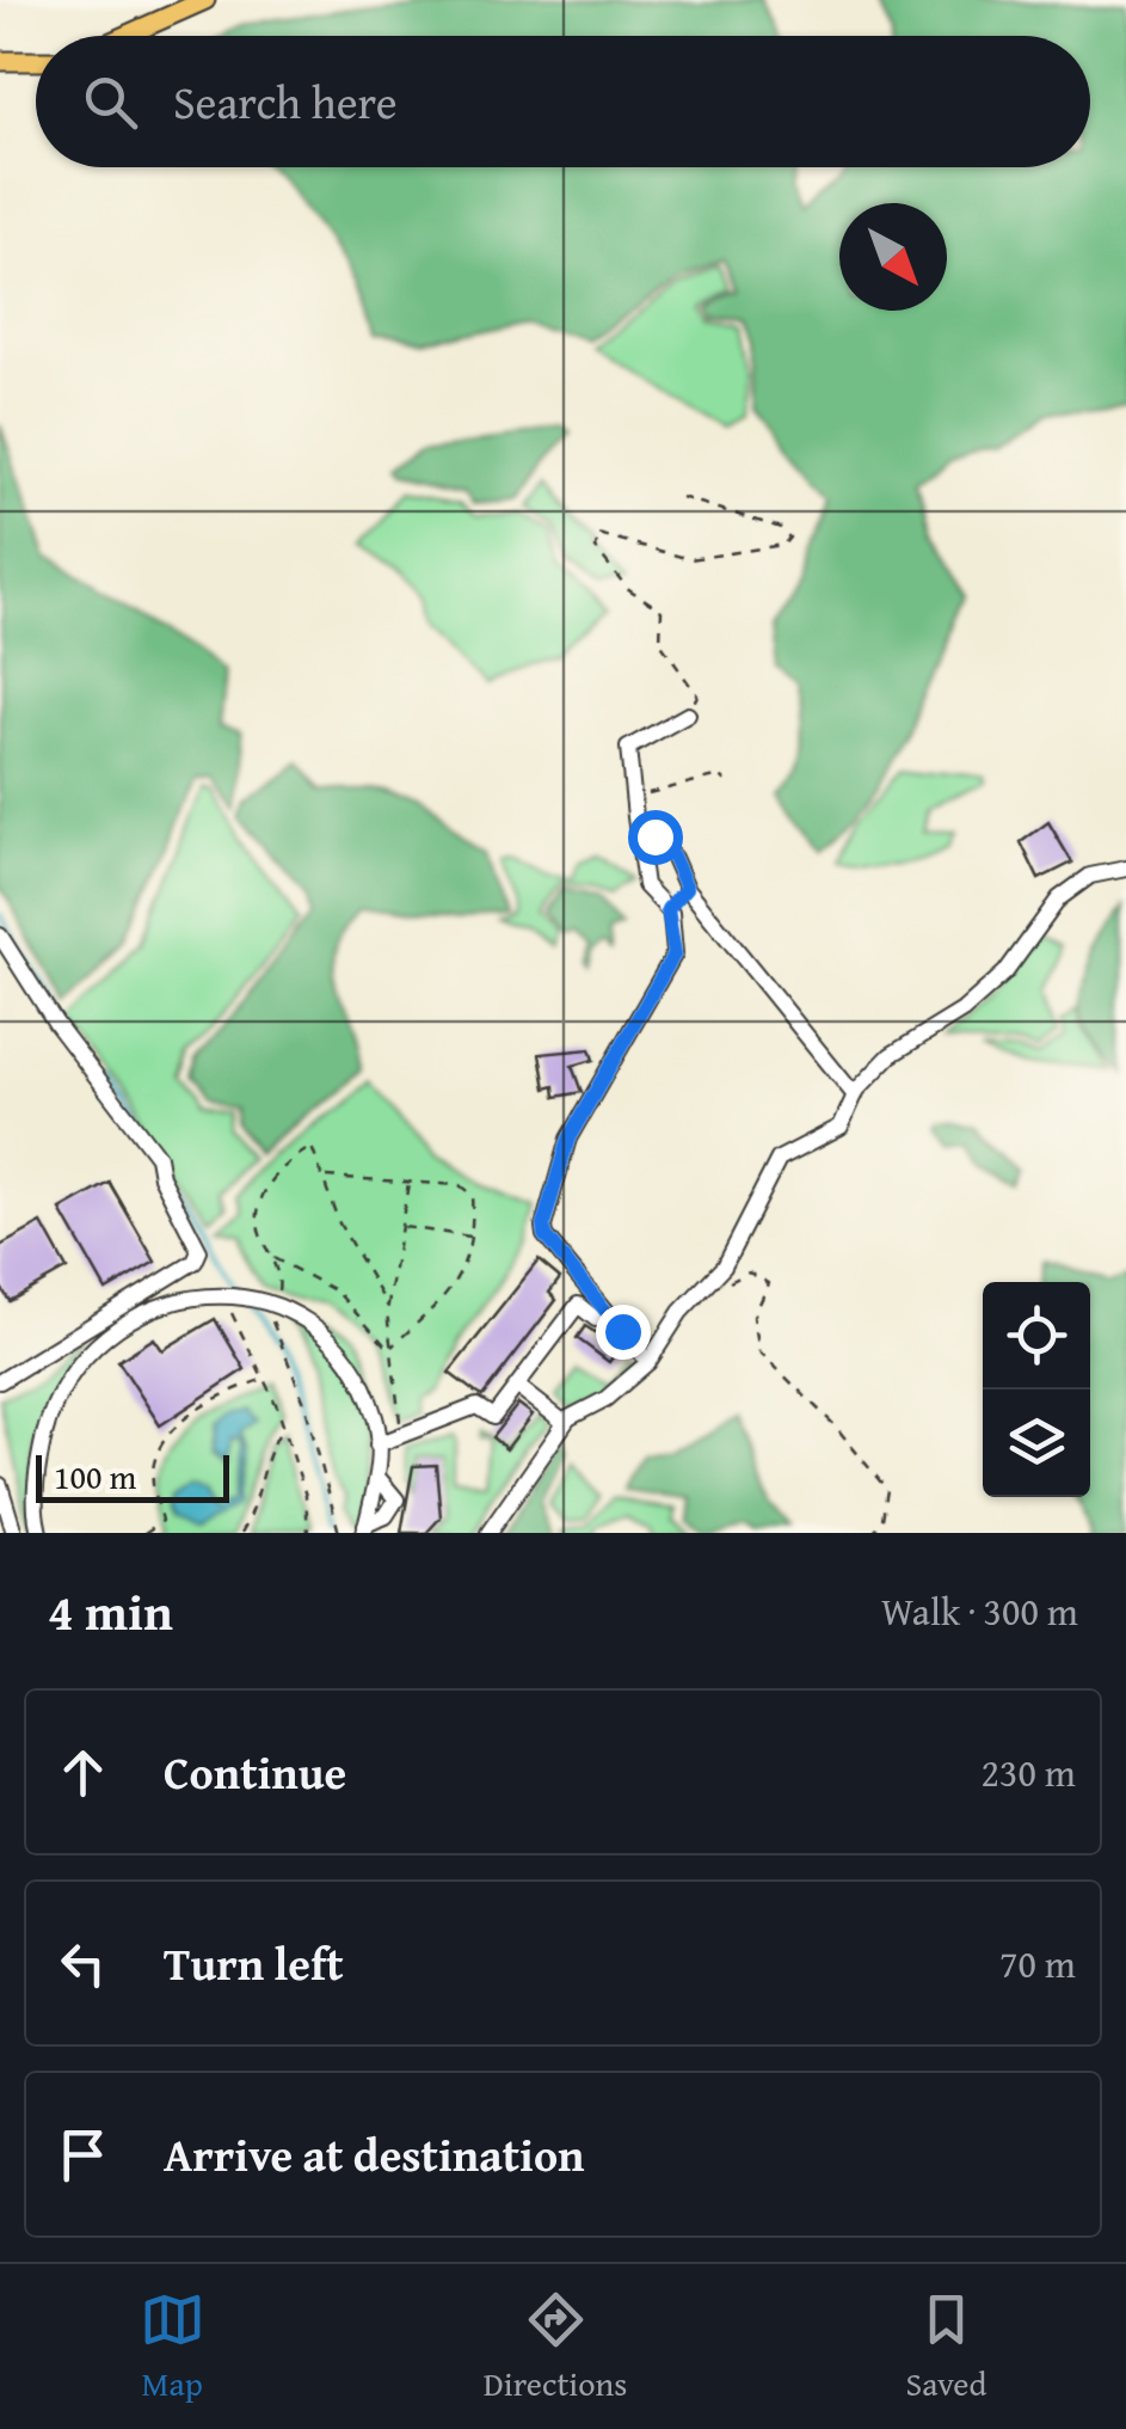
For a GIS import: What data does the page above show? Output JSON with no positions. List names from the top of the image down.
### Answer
{
  "scale_bar": "100 m",
  "north": "bottom right",
  "page": {
    "search": "Search here",
    "scale": "100 m",
    "heading": ["4 min", "Walk · 300 m"],
    "list": [
      ["Continue", "230 m"],
      ["Turn left", "70 m"],
      "Arrive at destination"
    ],
    "nav": ["Map", "Directions", "Saved"]
  }
}
